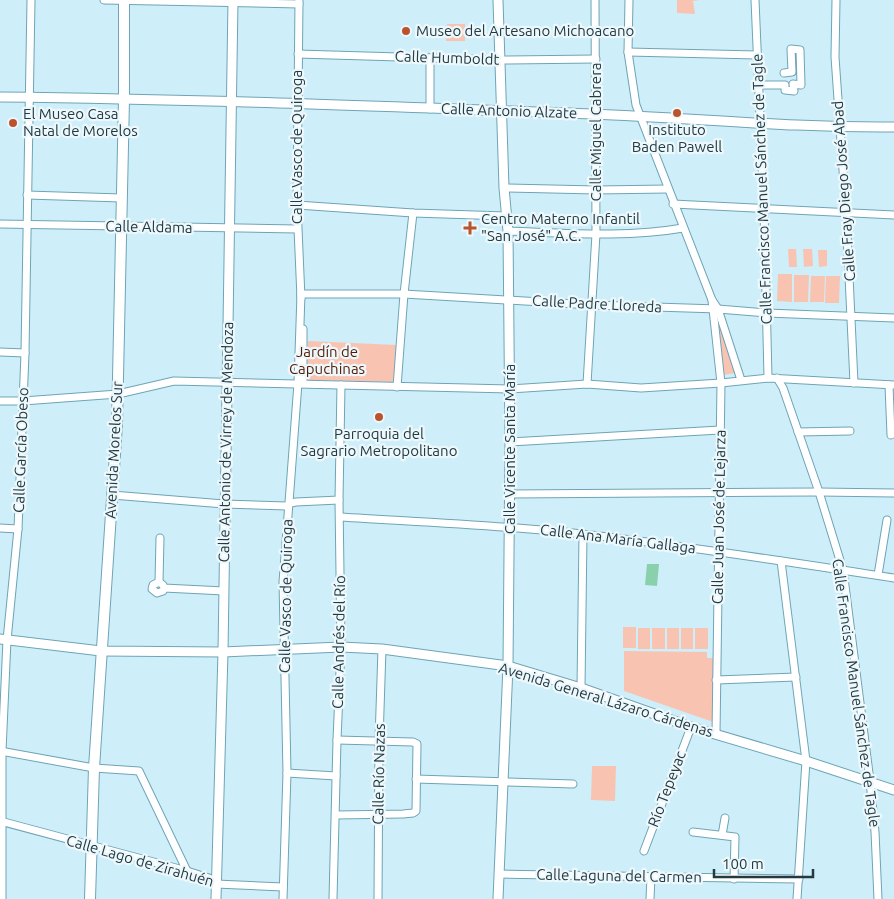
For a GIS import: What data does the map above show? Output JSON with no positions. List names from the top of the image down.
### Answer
{
  "streets": {
    "main road": ["Avenida Morelos Sur"],
    "street": [
      "Calle Humboldt",
      "Calle Antonio Alzate",
      "Calle Miguel Cabrera",
      "Calle Vasco de Quiroga",
      "Calle Francisco Manuel Sánchez de Tagle",
      "Calle Fray Diego José Abad",
      "Calle Aldama",
      "Calle Padre Lloreda",
      "Calle Antonio de Virrey de Mendoza",
      "Calle Vicente Santa María",
      "Calle García Obeso",
      "Calle Juan José de Lejarza",
      "Calle Ana María Gallaga",
      "Calle Andrés del Río",
      "Avenida General Lázaro Cárdenas",
      "Calle Río Nazas",
      "Río Tepeyac",
      "Calle Lago de Zirahuén",
      "Calle Laguna del Carmen"
    ]
  },
  "crossings": [
    ["Calle Humboldt", "Calle Miguel Cabrera"],
    ["Calle Humboldt", "Calle Vasco de Quiroga"],
    ["Calle Humboldt", "Calle Vicente Santa María"],
    ["Calle Antonio Alzate", "Calle Miguel Cabrera"],
    ["Calle Antonio Alzate", "Calle Vasco de Quiroga"],
    ["Calle Antonio Alzate", "Calle Francisco Manuel Sánchez de Tagle"],
    ["Calle Antonio Alzate", "Calle Fray Diego José Abad"],
    ["Calle Antonio Alzate", "Calle Antonio de Virrey de Mendoza"],
    ["Calle Antonio Alzate", "Calle Vicente Santa María"],
    ["Calle Antonio Alzate", "Calle García Obeso"],
    ["Calle Antonio Alzate", "Avenida Morelos Sur"],
    ["Calle Antonio Alzate", "Calle Juan José de Lejarza"],
    ["Calle Miguel Cabrera", "Calle Padre Lloreda"],
    ["Calle Vasco de Quiroga", "Calle Aldama"],
    ["Calle Vasco de Quiroga", "Calle Padre Lloreda"],
    ["Calle Vasco de Quiroga", "Avenida General Lázaro Cárdenas"],
    ["Calle Vasco de Quiroga", "Calle Lago de Zirahuén"],
    ["Calle Francisco Manuel Sánchez de Tagle", "Calle Padre Lloreda"],
    ["Calle Francisco Manuel Sánchez de Tagle", "Calle Ana María Gallaga"],
    ["Calle Francisco Manuel Sánchez de Tagle", "Avenida General Lázaro Cárdenas"],
    ["Calle Fray Diego José Abad", "Calle Padre Lloreda"],
    ["Calle Aldama", "Calle Antonio de Virrey de Mendoza"],
    ["Calle Aldama", "Calle García Obeso"],
    ["Calle Aldama", "Avenida Morelos Sur"],
    ["Calle Padre Lloreda", "Calle Vicente Santa María"],
    ["Calle Padre Lloreda", "Calle Juan José de Lejarza"],
    ["Calle Antonio de Virrey de Mendoza", "Avenida General Lázaro Cárdenas"],
    ["Calle Antonio de Virrey de Mendoza", "Calle Lago de Zirahuén"],
    ["Calle Vicente Santa María", "Calle Ana María Gallaga"],
    ["Calle Vicente Santa María", "Avenida General Lázaro Cárdenas"],
    ["Calle Vicente Santa María", "Calle Laguna del Carmen"],
    ["Calle García Obeso", "Avenida General Lázaro Cárdenas"],
    ["Calle García Obeso", "Calle Lago de Zirahuén"],
    ["Avenida Morelos Sur", "Avenida General Lázaro Cárdenas"],
    ["Avenida Morelos Sur", "Calle Lago de Zirahuén"],
    ["Calle Juan José de Lejarza", "Calle Ana María Gallaga"],
    ["Calle Juan José de Lejarza", "Avenida General Lázaro Cárdenas"],
    ["Calle Ana María Gallaga", "Calle Andrés del Río"],
    ["Calle Andrés del Río", "Avenida General Lázaro Cárdenas"],
    ["Avenida General Lázaro Cárdenas", "Calle Río Nazas"],
    ["Avenida General Lázaro Cárdenas", "Río Tepeyac"]
  ],
  "parks": ["Jardín de Capuchinas"],
  "places": {
    "other": [
      "Museo del Artesano Michoacano",
      "Instituto Baden Pawell",
      "El Museo Casa Natal de Morelos",
      "Parroquia del Sagrario Metropolitano"
    ],
    "health": ["Centro Materno Infantil \"San José\" A.C."]
  },
  "scale_bar": "100 m"
}
